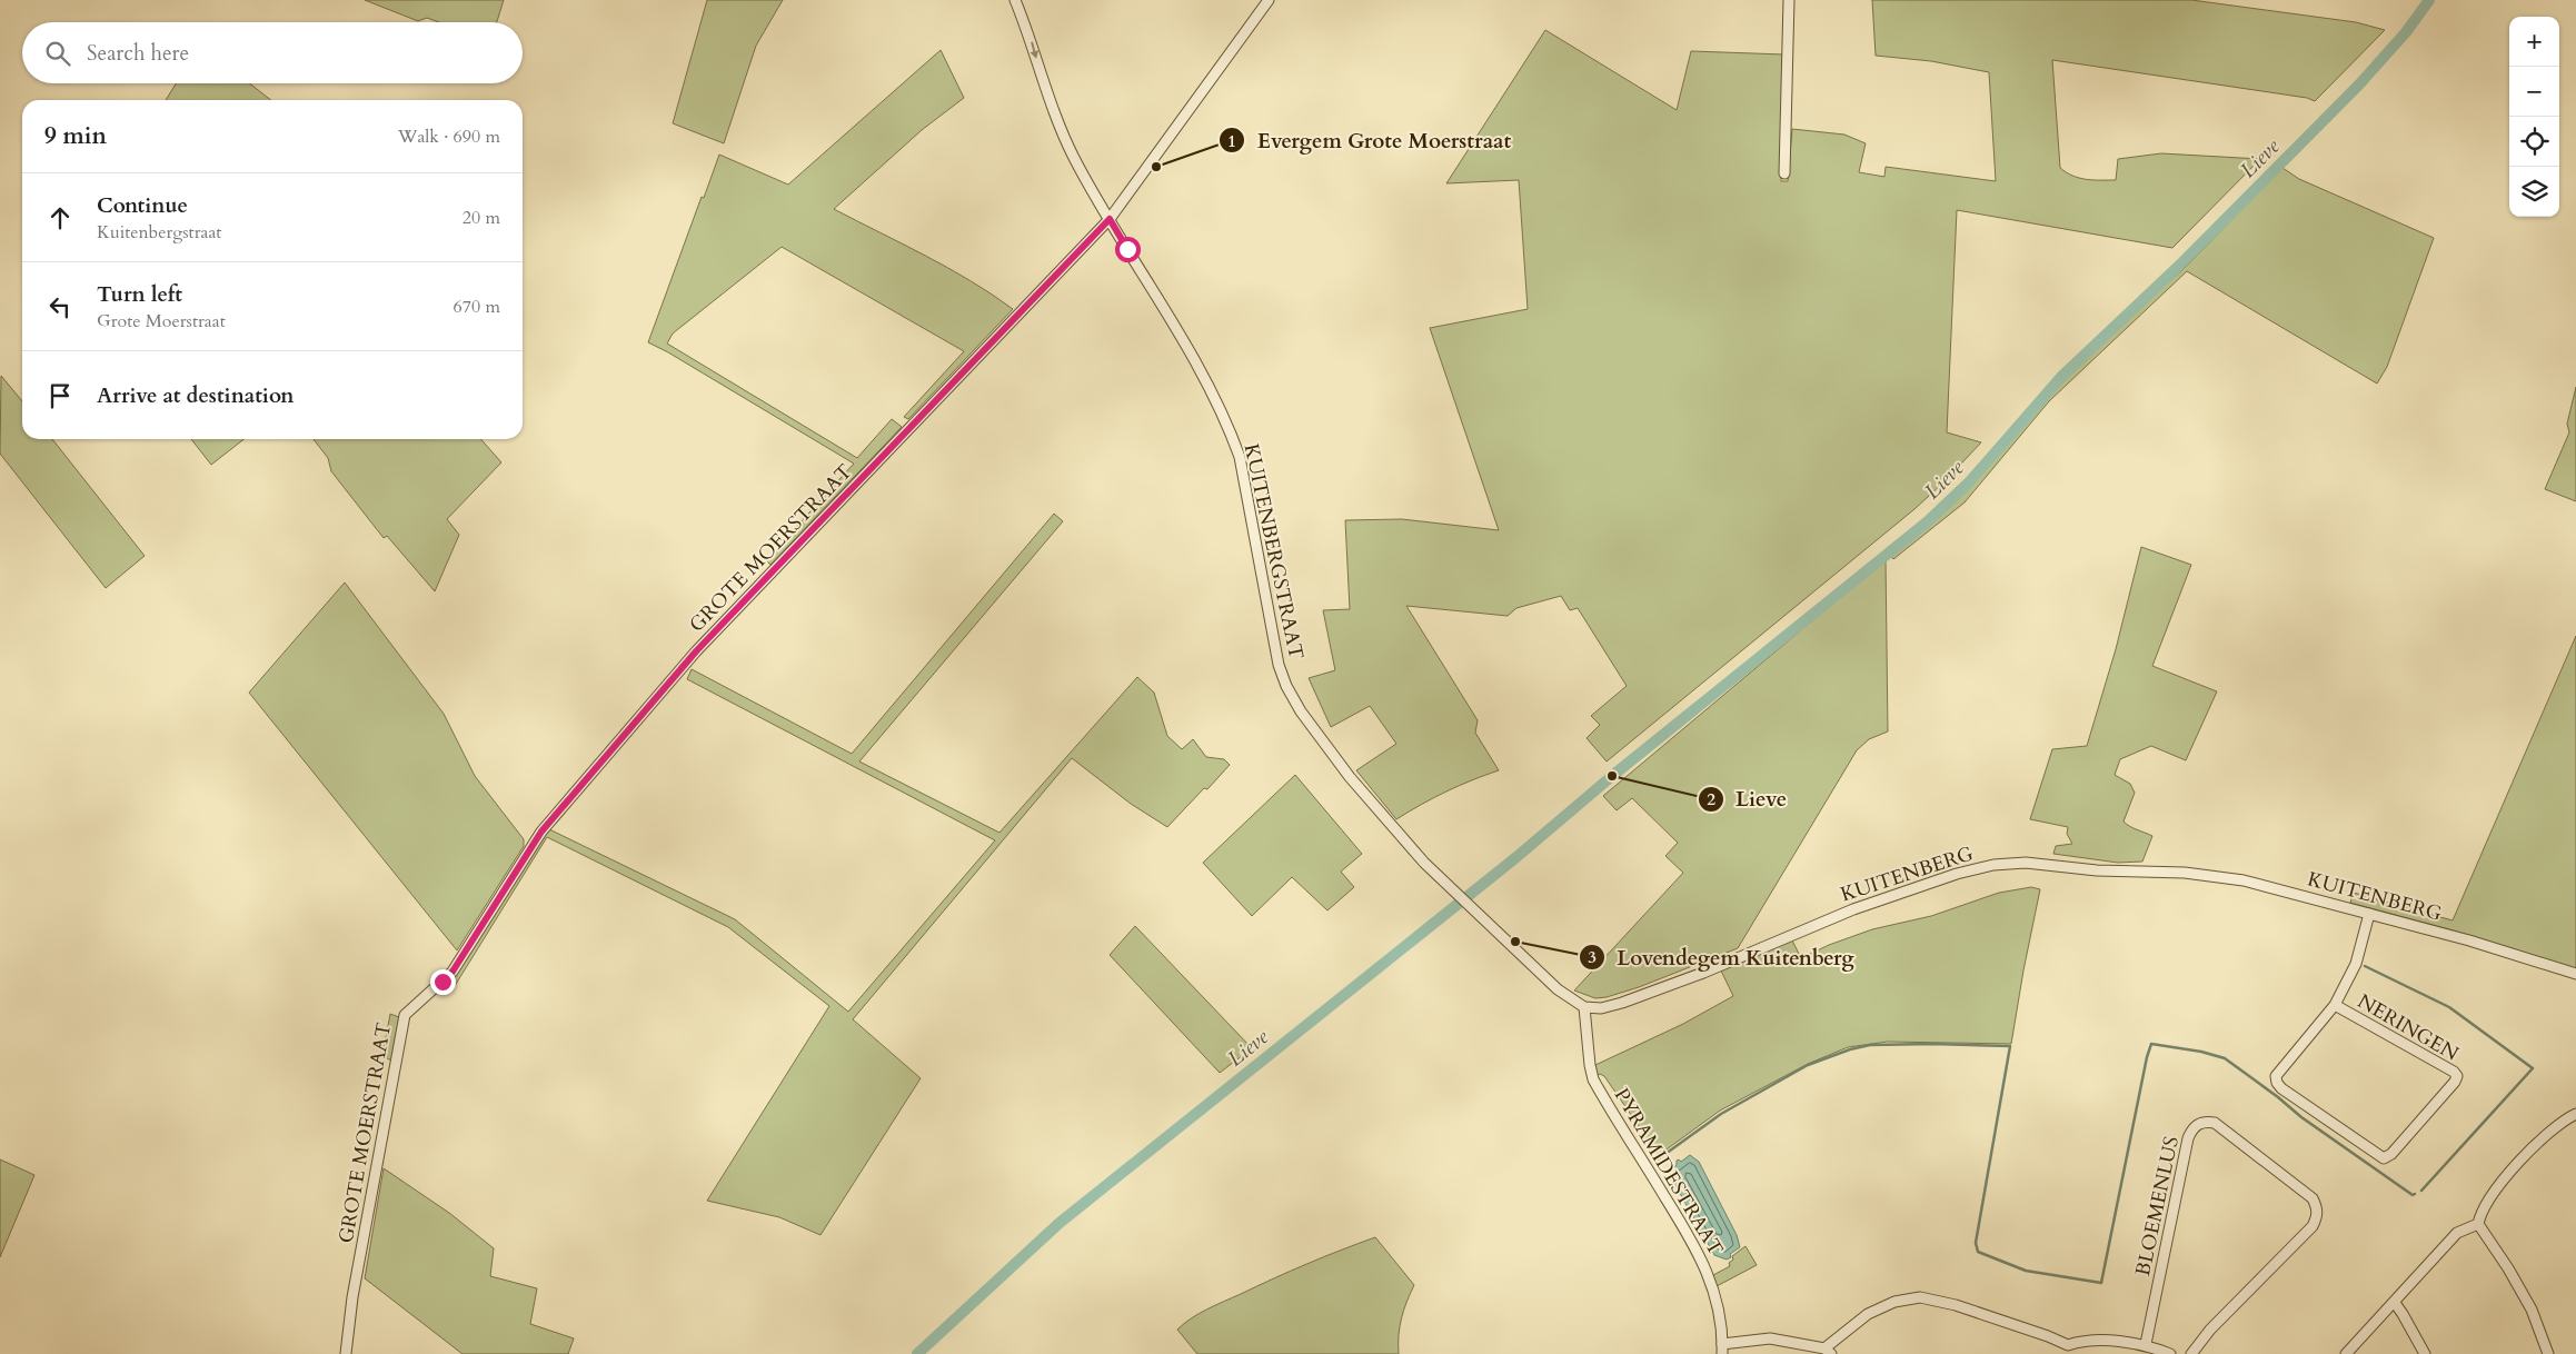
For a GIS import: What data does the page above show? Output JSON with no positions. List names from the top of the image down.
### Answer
{
  "streets": {
    "street": [
      "GROTE MOERSTRAAT",
      "KUITENBERGSTRAAT",
      "KUITENBERG",
      "NERINGEN",
      "PYRAMIDESTRAAT",
      "BLOEMENLUS"
    ]
  },
  "crossings": [
    ["GROTE MOERSTRAAT", "KUITENBERGSTRAAT"],
    ["KUITENBERGSTRAAT", "KUITENBERG"],
    ["KUITENBERGSTRAAT", "PYRAMIDESTRAAT"],
    ["KUITENBERG", "NERINGEN"],
    ["KUITENBERG", "PYRAMIDESTRAAT"]
  ],
  "water": ["Lieve"],
  "places": ["Evergem Grote Moerstraat", "Lieve", "Lovendegem Kuitenberg"],
  "page": {
    "map_buttons": ["+", "−"],
    "search": "Search here",
    "heading": ["9 min", "Walk · 690 m"],
    "list": [
      ["Continue", "Kuitenbergstraat", "20 m"],
      ["Turn left", "Grote Moerstraat", "670 m"],
      "Arrive at destination"
    ]
  }
}
